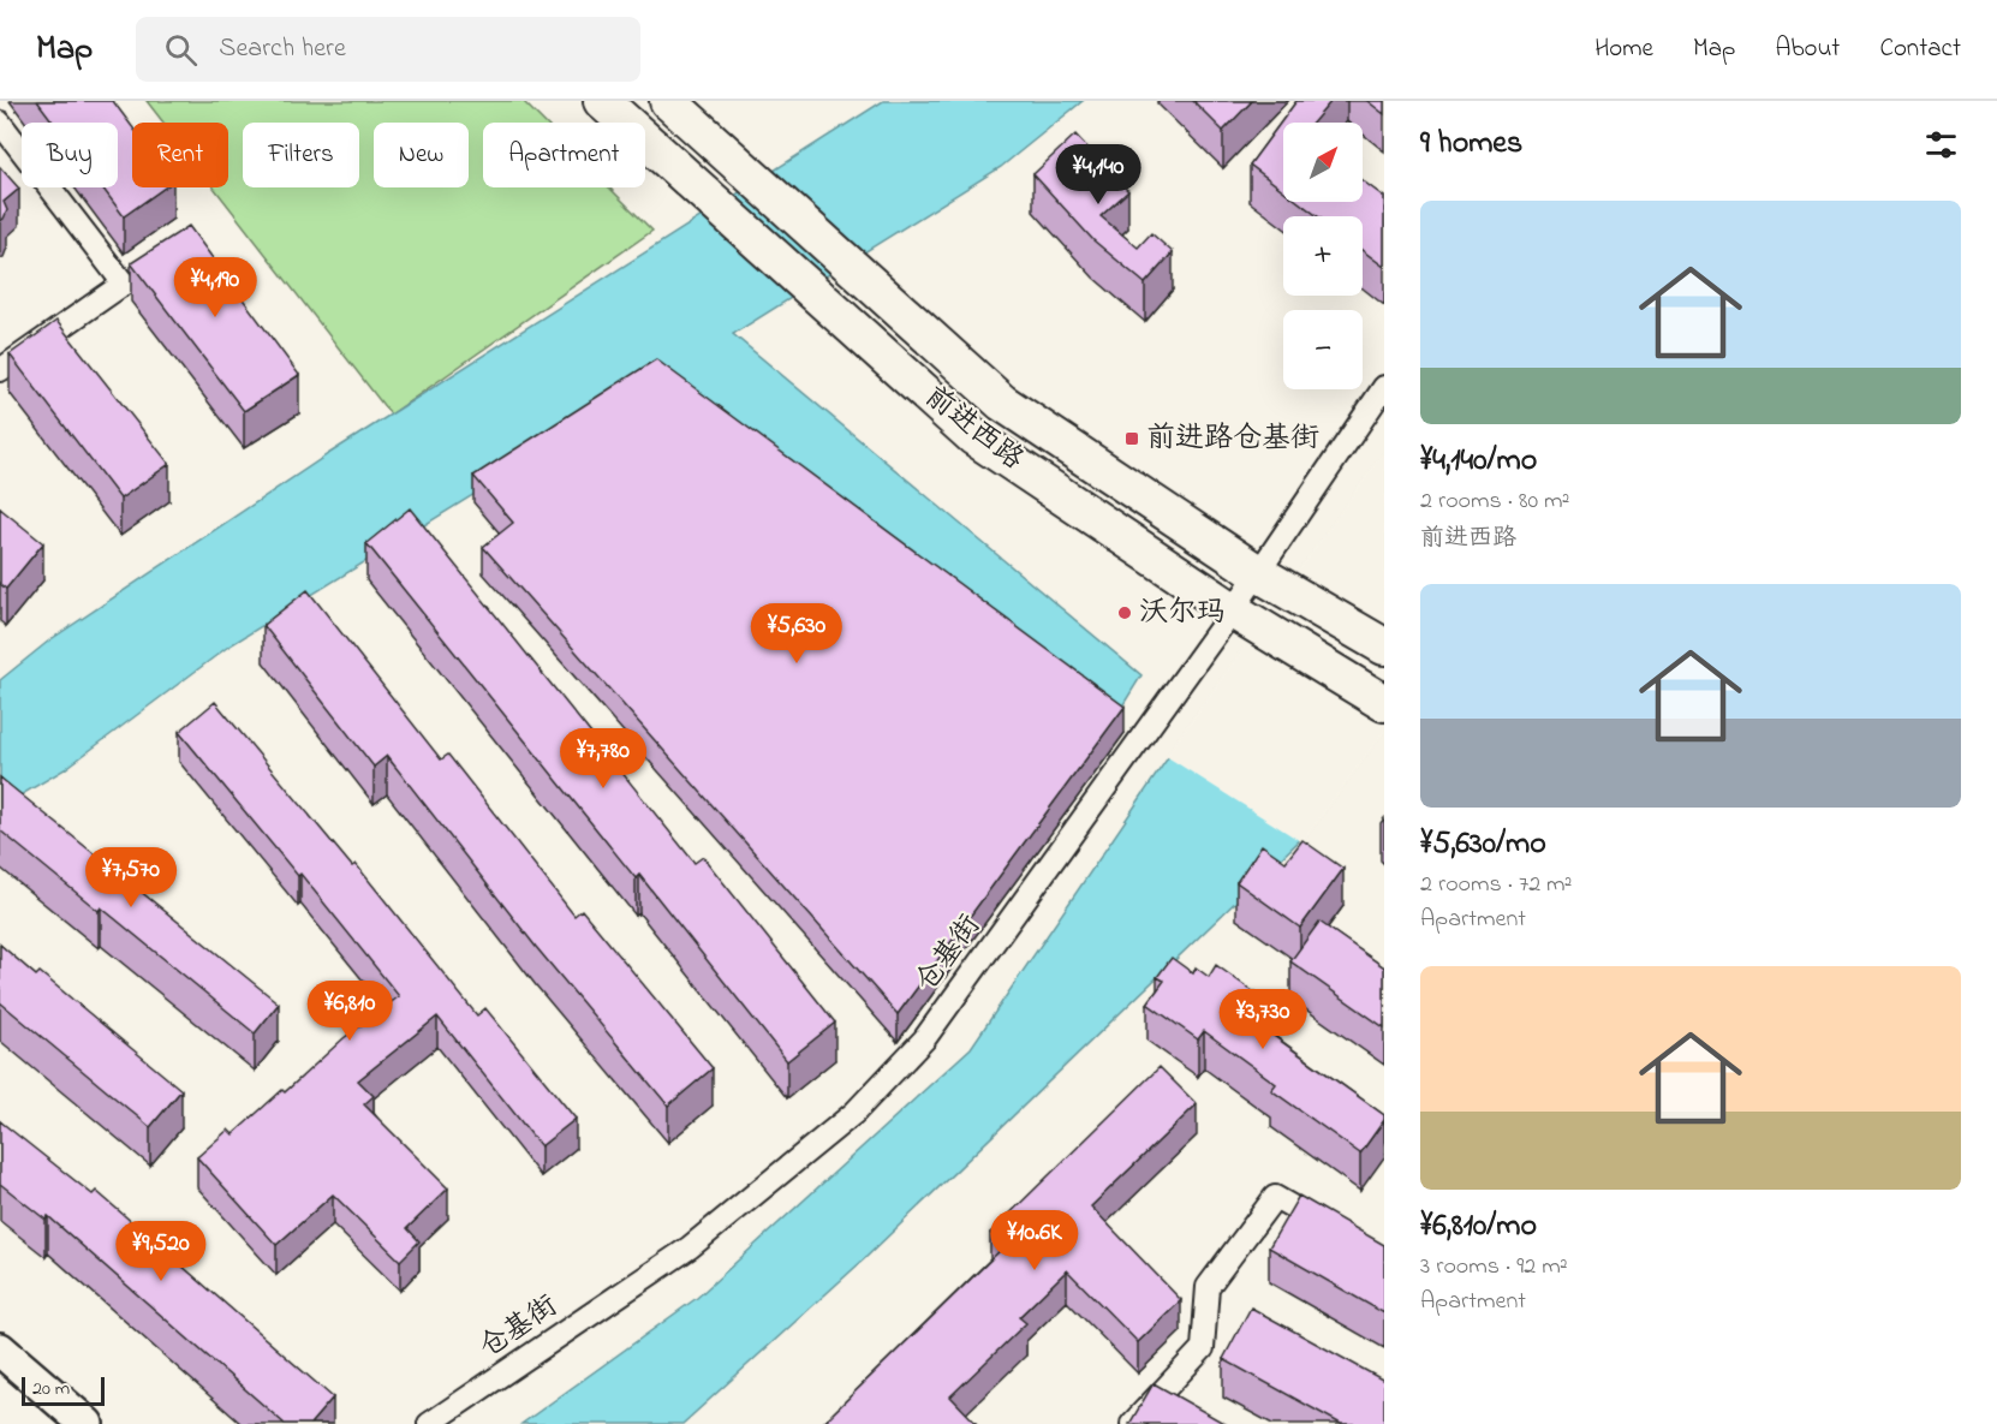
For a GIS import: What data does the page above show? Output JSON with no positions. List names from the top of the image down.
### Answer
{
  "streets": {
    "main road": ["前进西路"],
    "street": ["仓基街"]
  },
  "crossings": [
    ["前进西路", "仓基街"]
  ],
  "places": {
    "transit": ["前进路仓基街"],
    "other": ["沃尔玛"]
  },
  "scale_bar": "20 m",
  "north": "top right",
  "page": {
    "header": "Map",
    "search": "Search here",
    "nav": [
      "Home",
      "Map",
      "About",
      "Contact"
    ],
    "heading": "9 homes",
    "map_buttons": ["+", "−"],
    "chip": [
      "Buy",
      "Rent",
      "Filters",
      "New",
      "Apartment"
    ],
    "price": [
      "¥4,140",
      "¥4,190",
      "¥5,630",
      "¥7,780",
      "¥7,570",
      "¥6,810",
      "¥3,730",
      "¥10.6K",
      "¥9,520"
    ],
    "list": [
      {
        "name": "¥4,140/mo",
        "note": "2 rooms · 80 m² · 前进西路"
      },
      {
        "name": "¥5,630/mo",
        "note": "2 rooms · 72 m² · Apartment"
      },
      {
        "name": "¥6,810/mo",
        "note": "3 rooms · 92 m² · Apartment"
      }
    ],
    "scale": "20 m"
  }
}
